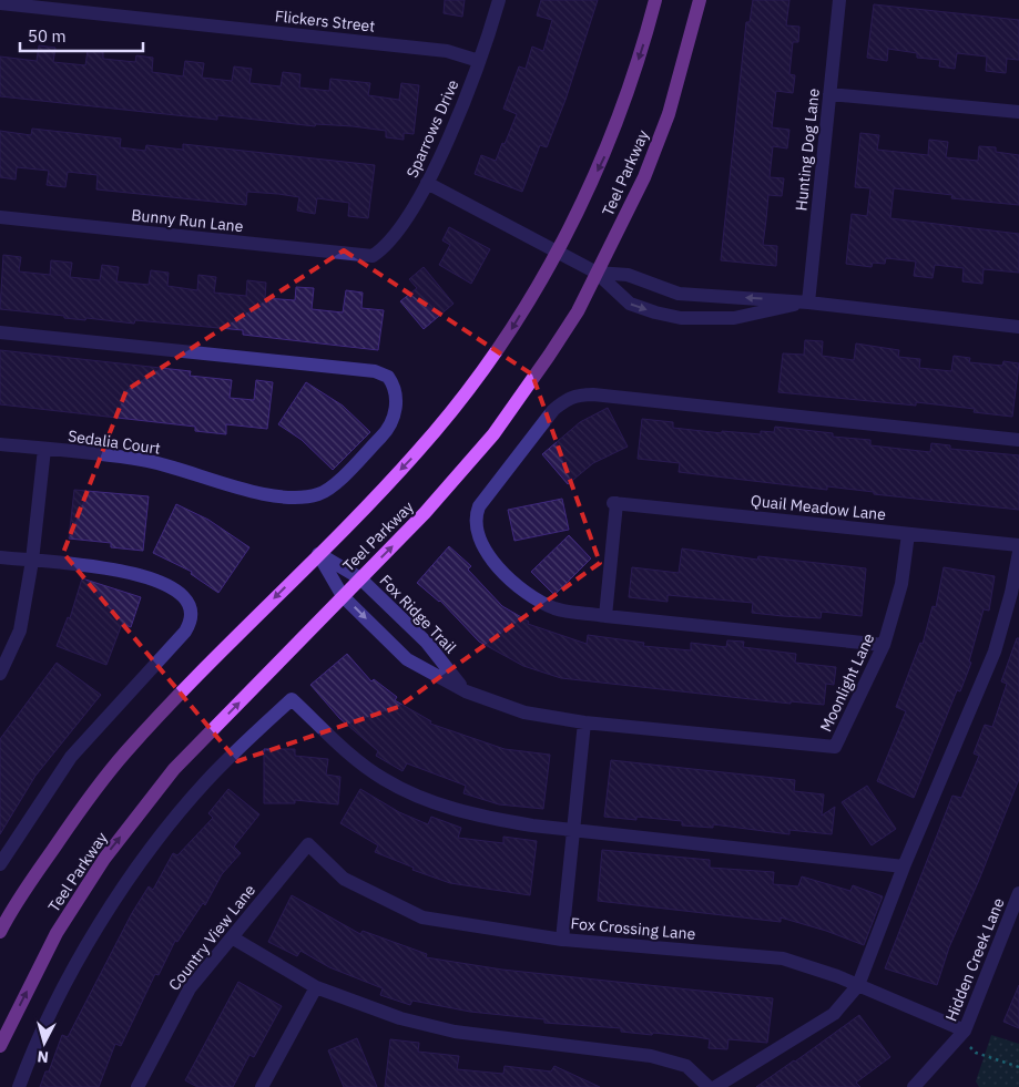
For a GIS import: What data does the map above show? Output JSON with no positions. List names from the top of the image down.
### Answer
{
  "streets": {
    "main road": ["Teel Parkway"],
    "street": [
      "Flickers Street",
      "Sparrows Drive",
      "Hunting Dog Lane",
      "Bunny Run Lane",
      "Sedalia Court",
      "Quail Meadow Lane",
      "Fox Ridge Trail",
      "Moonlight Lane",
      "Fox Crossing Lane",
      "Country View Lane",
      "Hidden Creek Lane"
    ]
  },
  "crossings": [
    ["Flickers Street", "Sparrows Drive"],
    ["Sparrows Drive", "Bunny Run Lane"],
    ["Teel Parkway", "Fox Ridge Trail"],
    ["Quail Meadow Lane", "Moonlight Lane"],
    ["Fox Ridge Trail", "Moonlight Lane"],
    ["Fox Crossing Lane", "Country View Lane"],
    ["Fox Crossing Lane", "Hidden Creek Lane"]
  ],
  "scale_bar": "50 m",
  "north": "bottom"
}
